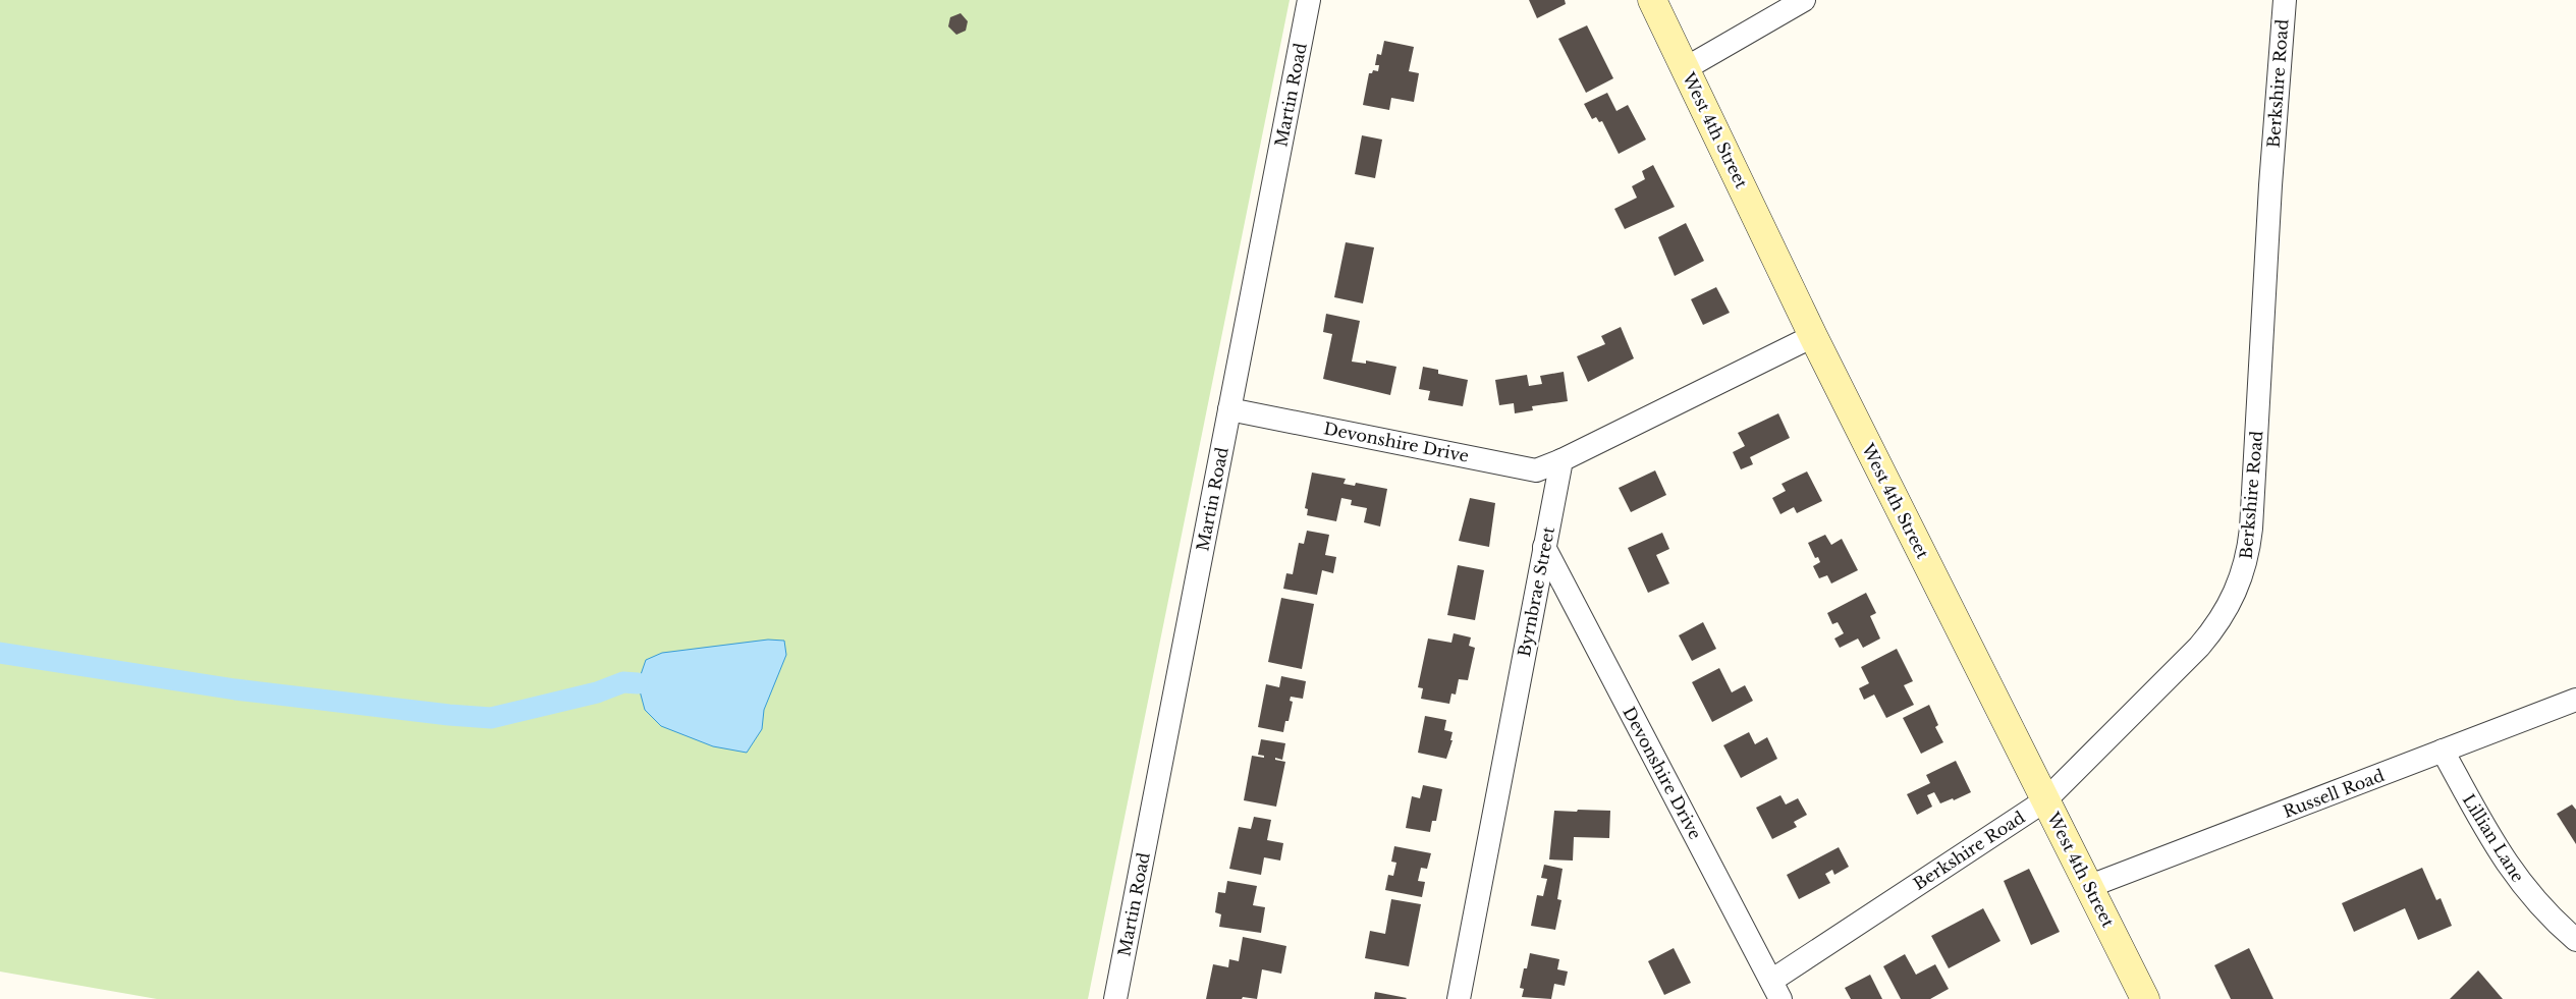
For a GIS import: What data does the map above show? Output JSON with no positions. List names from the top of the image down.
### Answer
{
  "streets": {
    "main road": ["West 4th Street"],
    "street": [
      "Berkshire Road",
      "Martin Road",
      "Devonshire Drive",
      "Byrnbrae Street",
      "Russell Road",
      "Lillian Lane"
    ]
  },
  "crossings": [
    ["Berkshire Road", "West 4th Street"],
    ["Berkshire Road", "Devonshire Drive"],
    ["Martin Road", "Devonshire Drive"],
    ["West 4th Street", "Russell Road"],
    ["Devonshire Drive", "Byrnbrae Street"],
    ["Russell Road", "Lillian Lane"]
  ]
}
